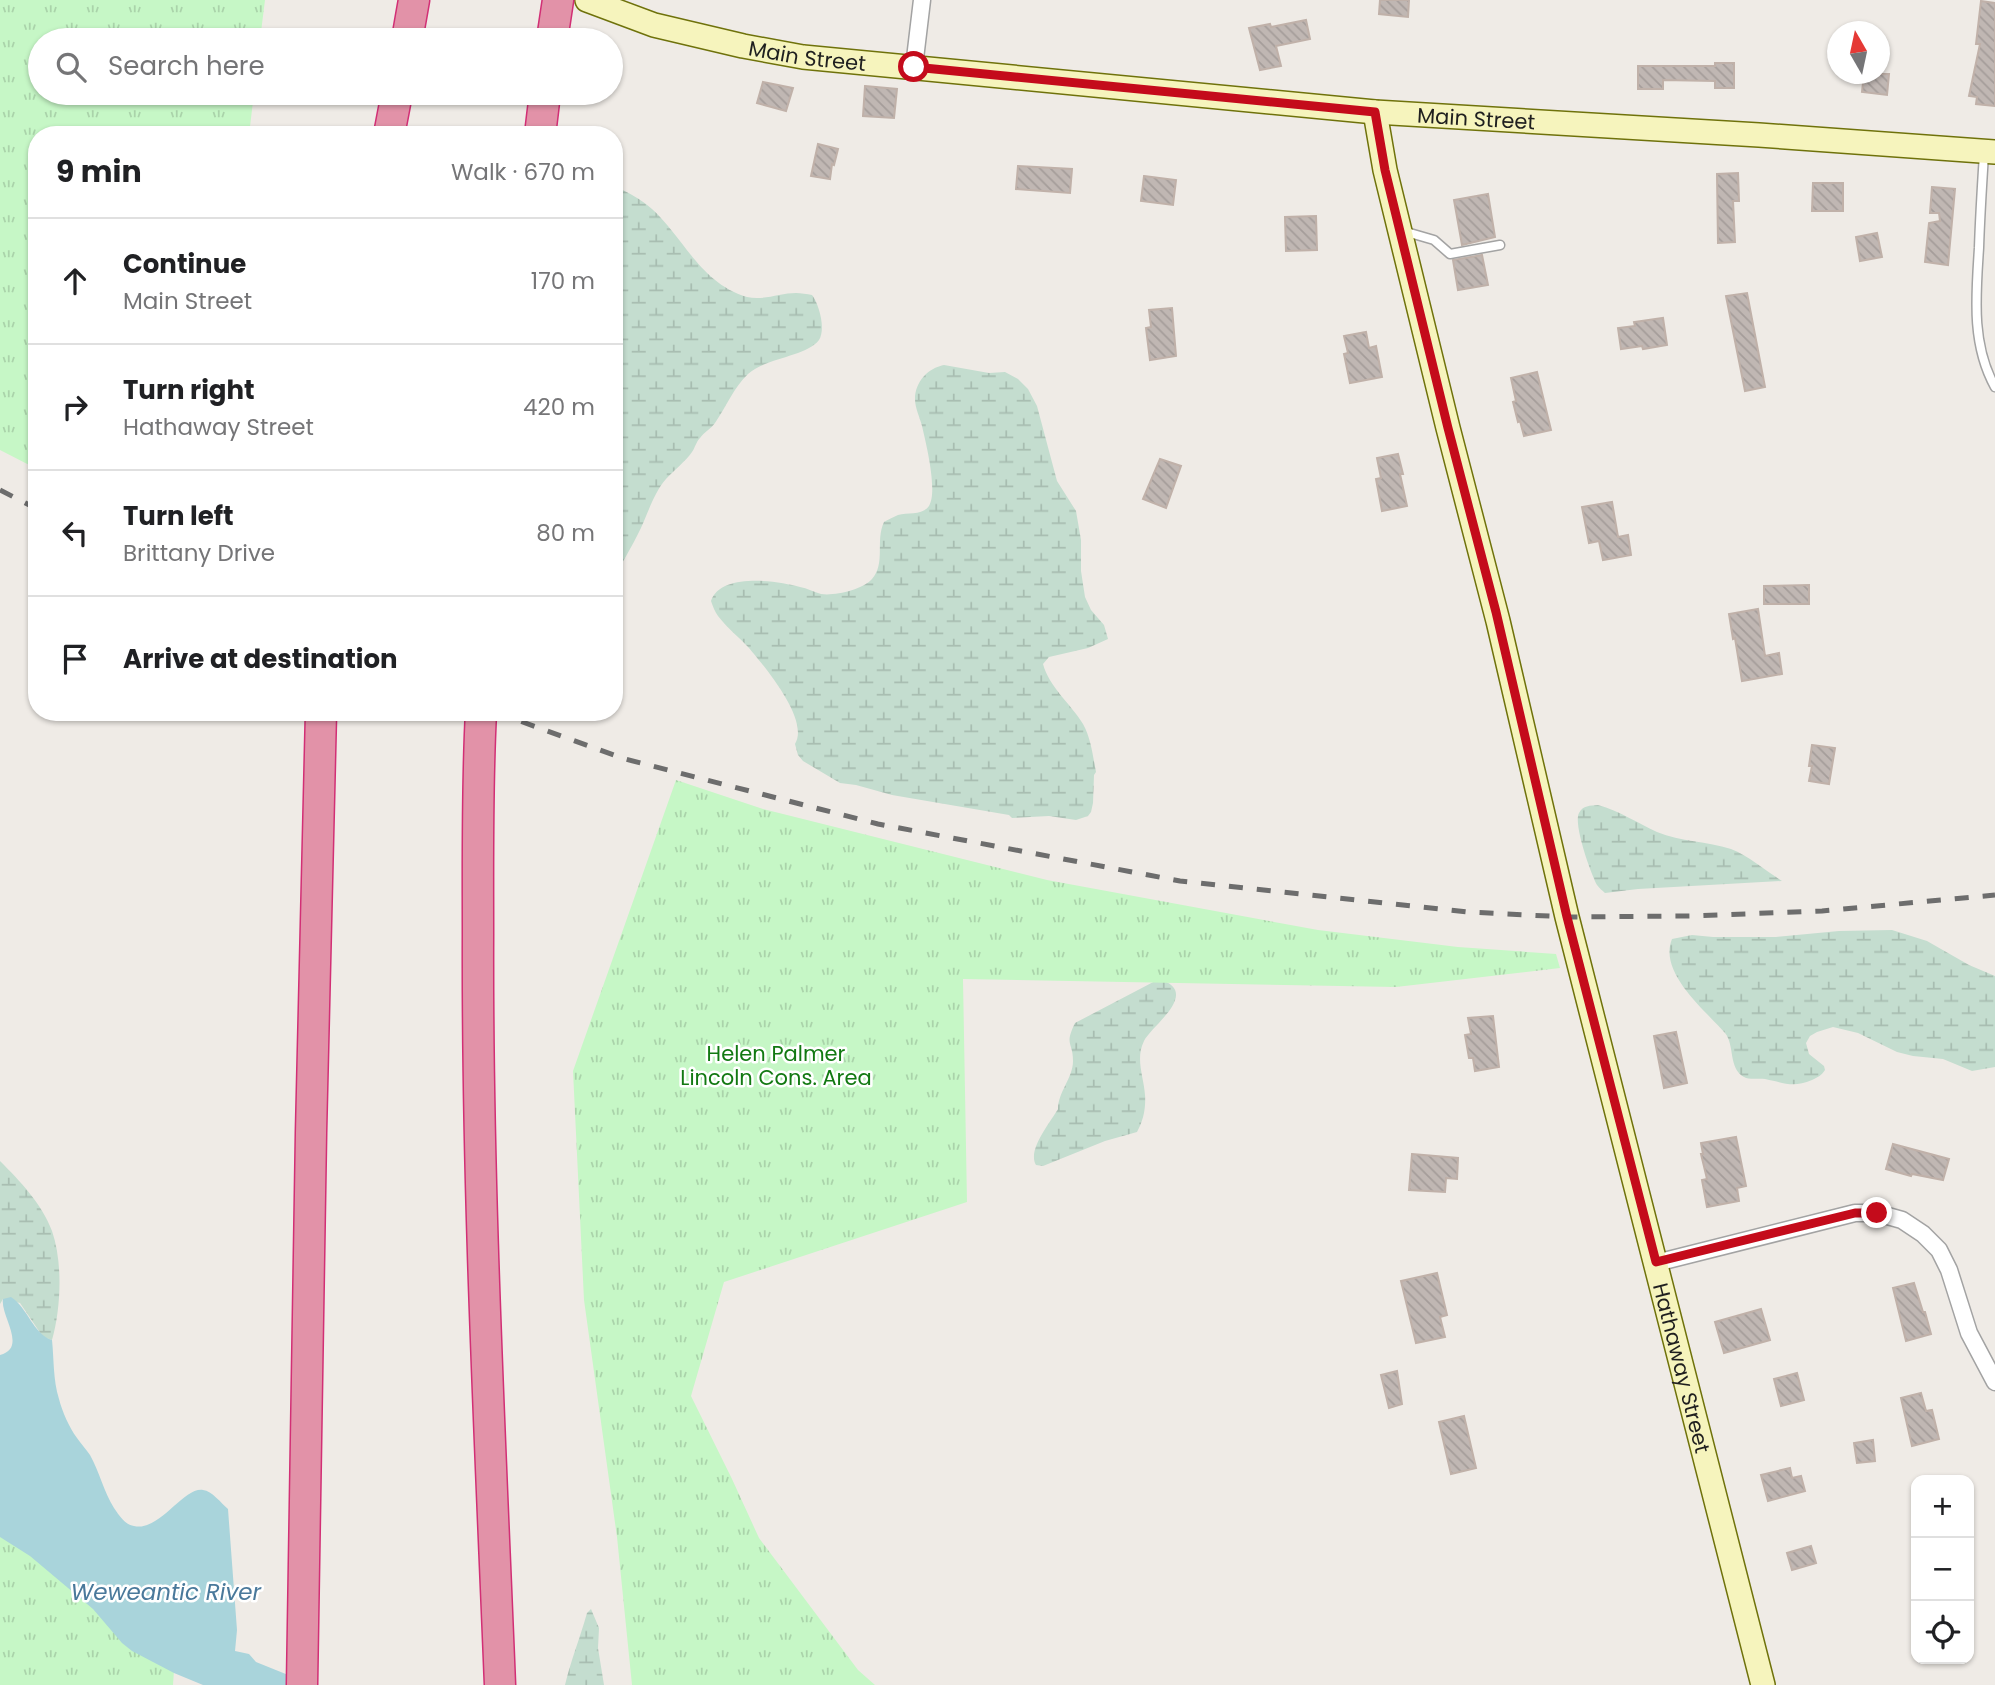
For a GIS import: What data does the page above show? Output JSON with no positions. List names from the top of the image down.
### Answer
{
  "streets": {
    "street": ["Main Street", "Hathaway Street"]
  },
  "crossings": [
    ["Main Street", "Hathaway Street"]
  ],
  "water": ["Weweantic River"],
  "parks": ["Helen Palmer Lincoln Cons. Area"],
  "north": "top",
  "page": {
    "search": "Search here",
    "heading": ["9 min", "Walk · 670 m"],
    "list": [
      ["Continue", "Main Street", "170 m"],
      ["Turn right", "Hathaway Street", "420 m"],
      ["Turn left", "Brittany Drive", "80 m"],
      "Arrive at destination"
    ],
    "map_buttons": ["+", "−"]
  }
}
